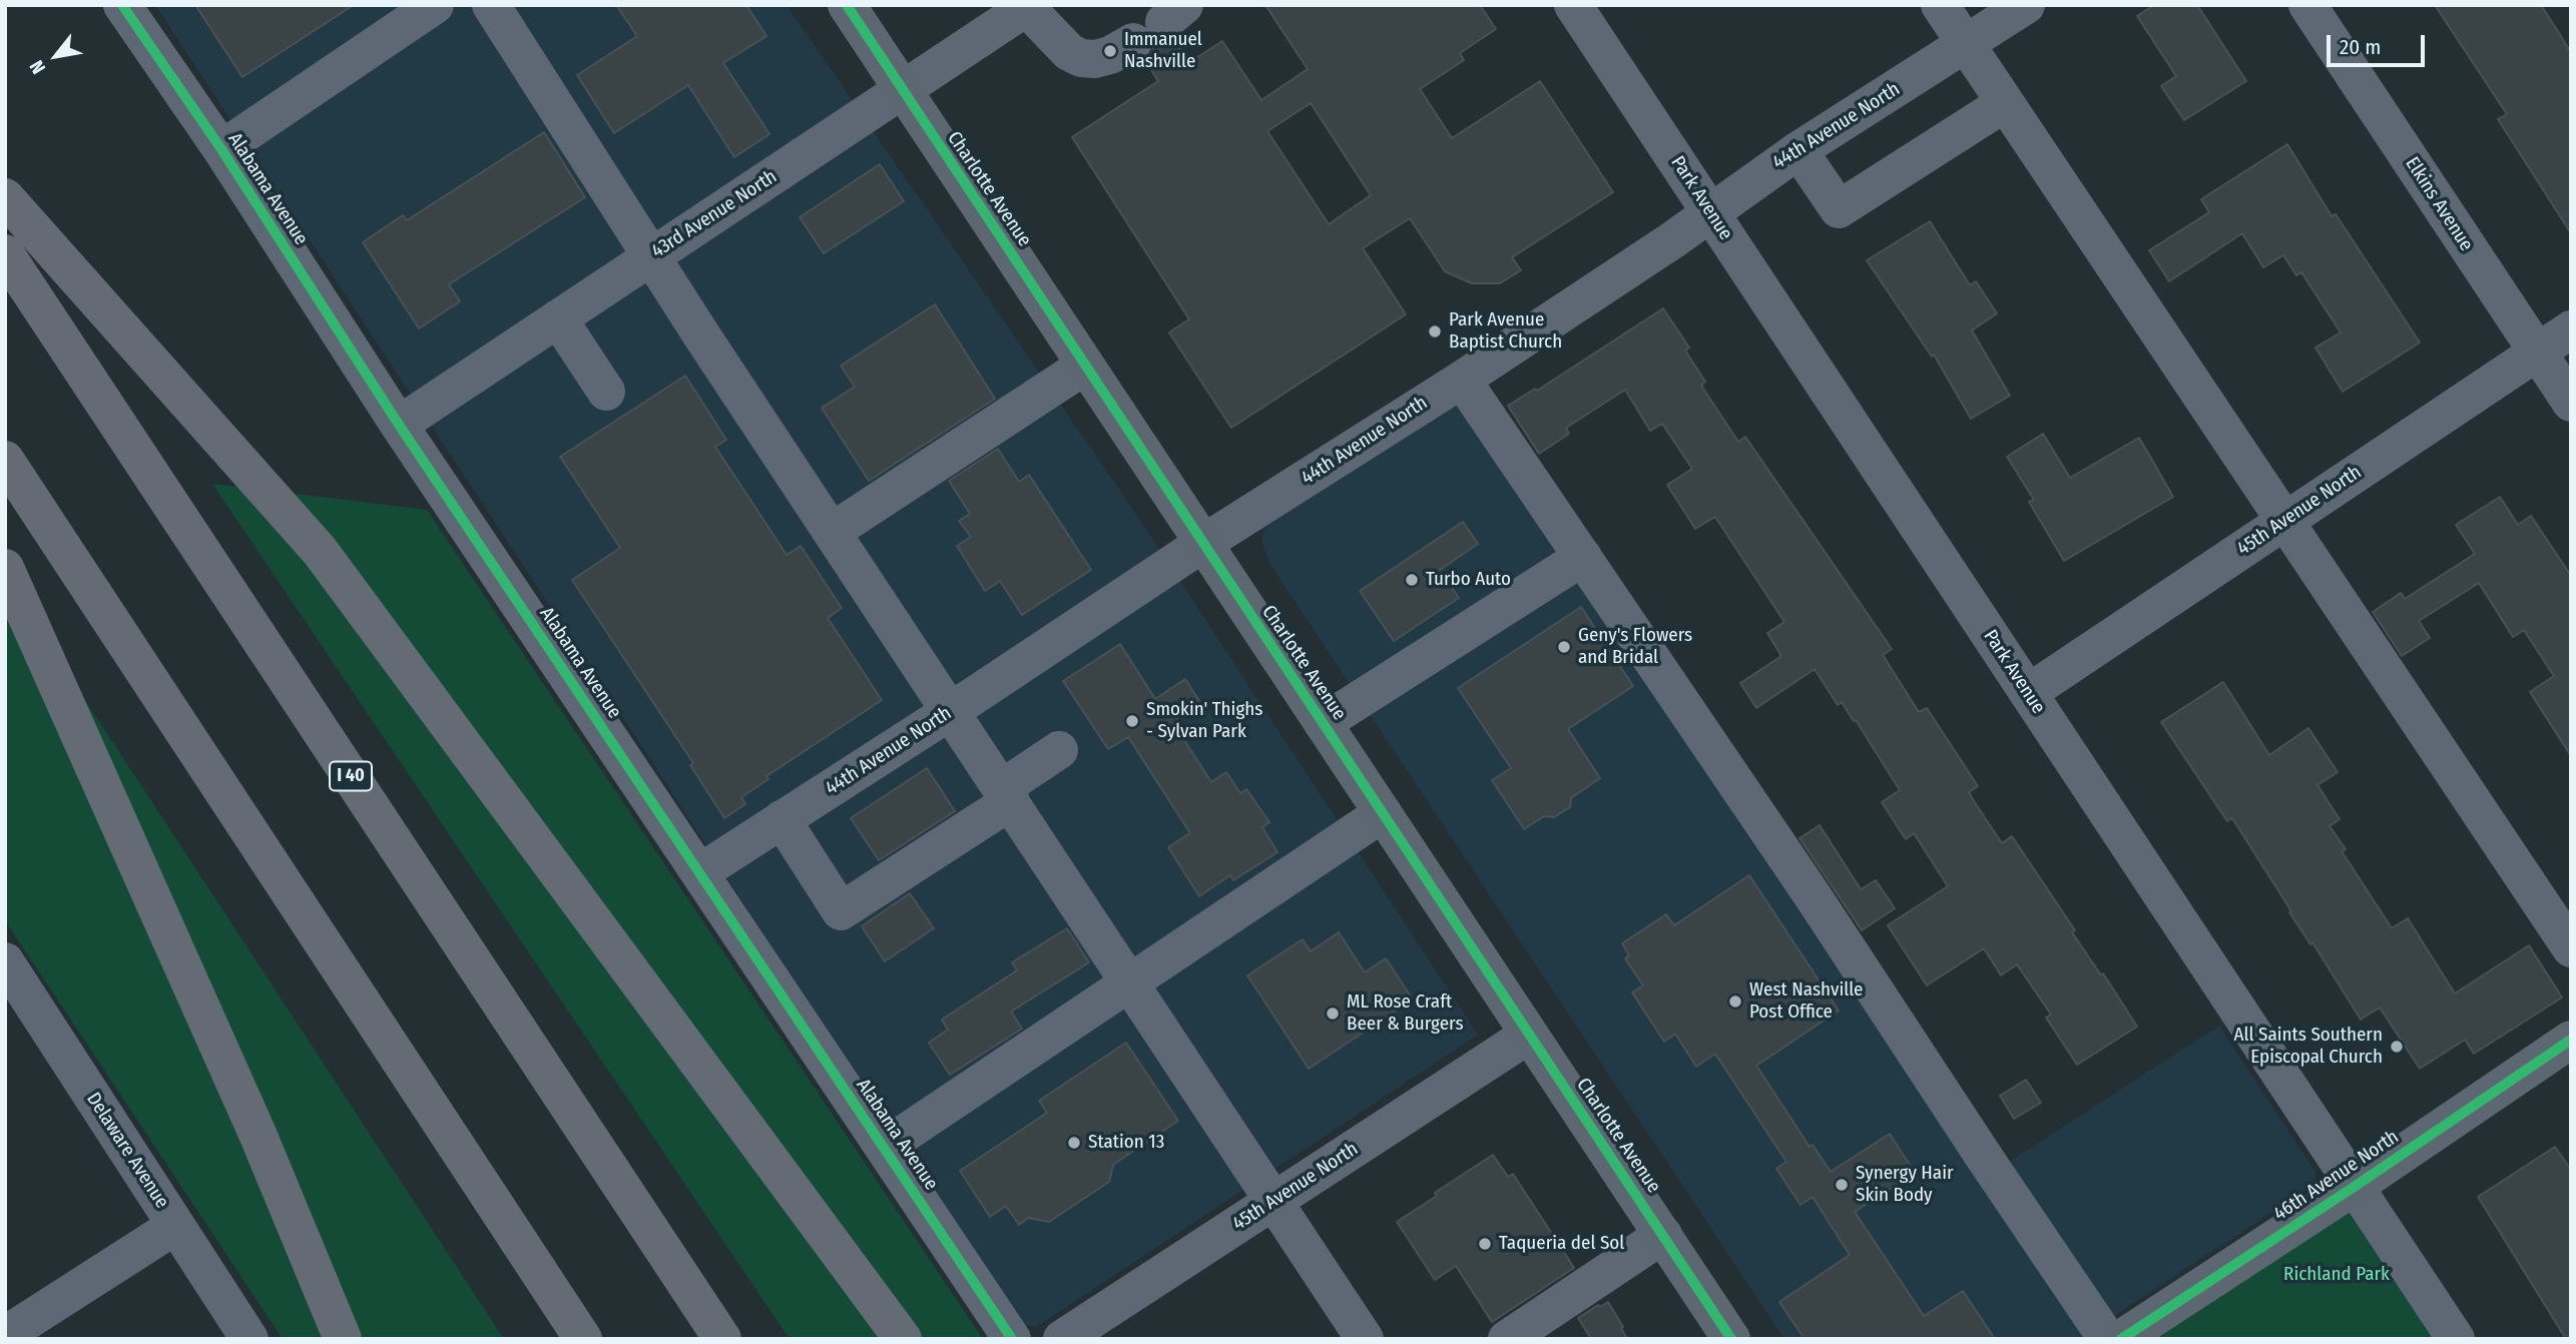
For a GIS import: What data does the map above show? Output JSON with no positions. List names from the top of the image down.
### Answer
{
  "streets": {
    "highway": ["I 40"],
    "main road": ["Charlotte Avenue", "46th Avenue North"],
    "street": [
      "44th Avenue North",
      "Alabama Avenue",
      "Park Avenue",
      "Elkins Avenue",
      "43rd Avenue North",
      "45th Avenue North",
      "Delaware Avenue"
    ]
  },
  "crossings": [
    ["44th Avenue North", "Alabama Avenue"],
    ["44th Avenue North", "Charlotte Avenue"],
    ["44th Avenue North", "Park Avenue"],
    ["Alabama Avenue", "43rd Avenue North"],
    ["Charlotte Avenue", "43rd Avenue North"],
    ["Charlotte Avenue", "45th Avenue North"],
    ["Park Avenue", "45th Avenue North"],
    ["Park Avenue", "46th Avenue North"],
    ["Elkins Avenue", "45th Avenue North"]
  ],
  "parks": ["Richland Park"],
  "places": [
    "Immanuel Nashville",
    "Park Avenue Baptist Church",
    "Turbo Auto",
    "Geny's Flowers and Bridal",
    "Smokin' Thighs - Sylvan Park",
    "West Nashville Post Office",
    "ML Rose Craft Beer & Burgers",
    "All Saints Southern Episcopal Church",
    "Station 13",
    "Synergy Hair Skin Body",
    "Taqueria del Sol"
  ],
  "scale_bar": "20 m",
  "north": "bottom left"
}
